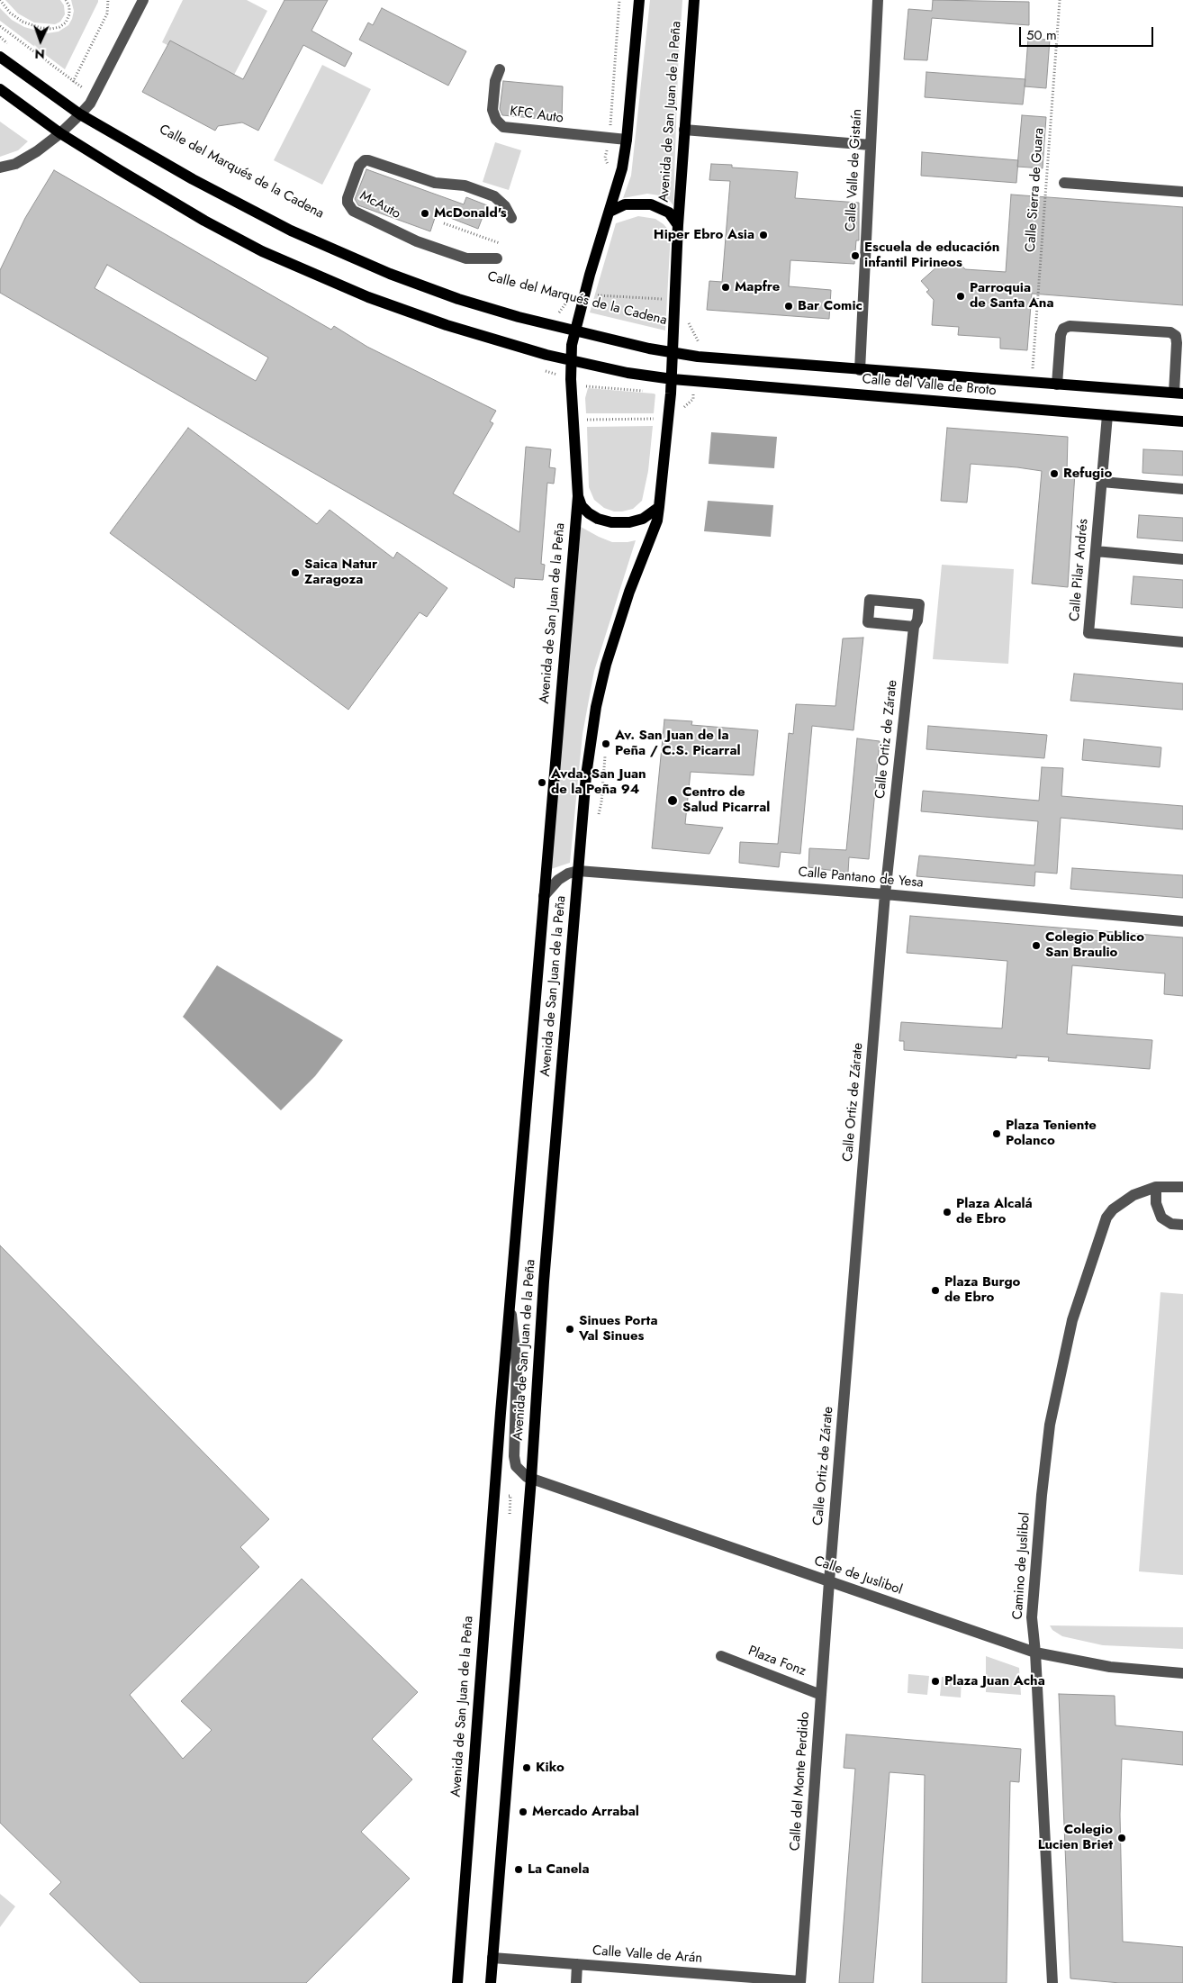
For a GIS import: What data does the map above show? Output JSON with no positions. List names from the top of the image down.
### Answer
{
  "streets": {
    "main road": ["Avenida de San Juan de la Peña", "Calle del Marqués de la Cadena", "Calle del Valle de Broto"],
    "street": [
      "KFC Auto",
      "Calle Valle de Gistaín",
      "McAuto",
      "Calle Pilar Andrés",
      "Calle Ortiz de Zárate",
      "Calle Pantano de Yesa",
      "Camino de Juslibol",
      "Calle de Juslibol",
      "Plaza Fonz",
      "Calle del Monte Perdido",
      "Calle Valle de Arán"
    ],
    "path": ["Calle Sierra de Guara"]
  },
  "crossings": [
    ["Avenida de San Juan de la Peña", "KFC Auto"],
    ["Avenida de San Juan de la Peña", "Calle del Marqués de la Cadena"],
    ["Avenida de San Juan de la Peña", "Calle del Valle de Broto"],
    ["Avenida de San Juan de la Peña", "Calle Pantano de Yesa"],
    ["Avenida de San Juan de la Peña", "Calle de Juslibol"],
    ["Avenida de San Juan de la Peña", "Calle Valle de Arán"],
    ["Calle Valle de Gistaín", "Calle del Valle de Broto"],
    ["Calle del Marqués de la Cadena", "Calle del Valle de Broto"],
    ["Calle Sierra de Guara", "Calle del Valle de Broto"],
    ["Calle del Valle de Broto", "Calle Pilar Andrés"],
    ["Calle Ortiz de Zárate", "Calle Pantano de Yesa"],
    ["Calle Ortiz de Zárate", "Calle de Juslibol"],
    ["Calle Ortiz de Zárate", "Calle del Monte Perdido"],
    ["Camino de Juslibol", "Calle de Juslibol"],
    ["Calle de Juslibol", "Calle del Monte Perdido"],
    ["Plaza Fonz", "Calle del Monte Perdido"],
    ["Calle del Monte Perdido", "Calle Valle de Arán"]
  ],
  "places": [
    "McDonald's",
    "Hiper Ebro Asia",
    "Escuela de educación infantil Pirineos",
    "Mapfre",
    "Parroquia de Santa Ana",
    "Bar Comic",
    "Refugio",
    "Saica Natur Zaragoza",
    "Av. San Juan de la Peña / C.S. Picarral",
    "Avda. San Juan de la Peña 94",
    "Centro de Salud Picarral",
    "Colegio Publico San Braulio",
    "Plaza Teniente Polanco",
    "Plaza Alcalá de Ebro",
    "Plaza Burgo de Ebro",
    "Sinues Porta Val Sinues",
    "Plaza Juan Acha",
    "Kiko",
    "Mercado Arrabal",
    "Colegio Lucien Briet",
    "La Canela"
  ],
  "scale_bar": "50 m",
  "north": "bottom"
}
